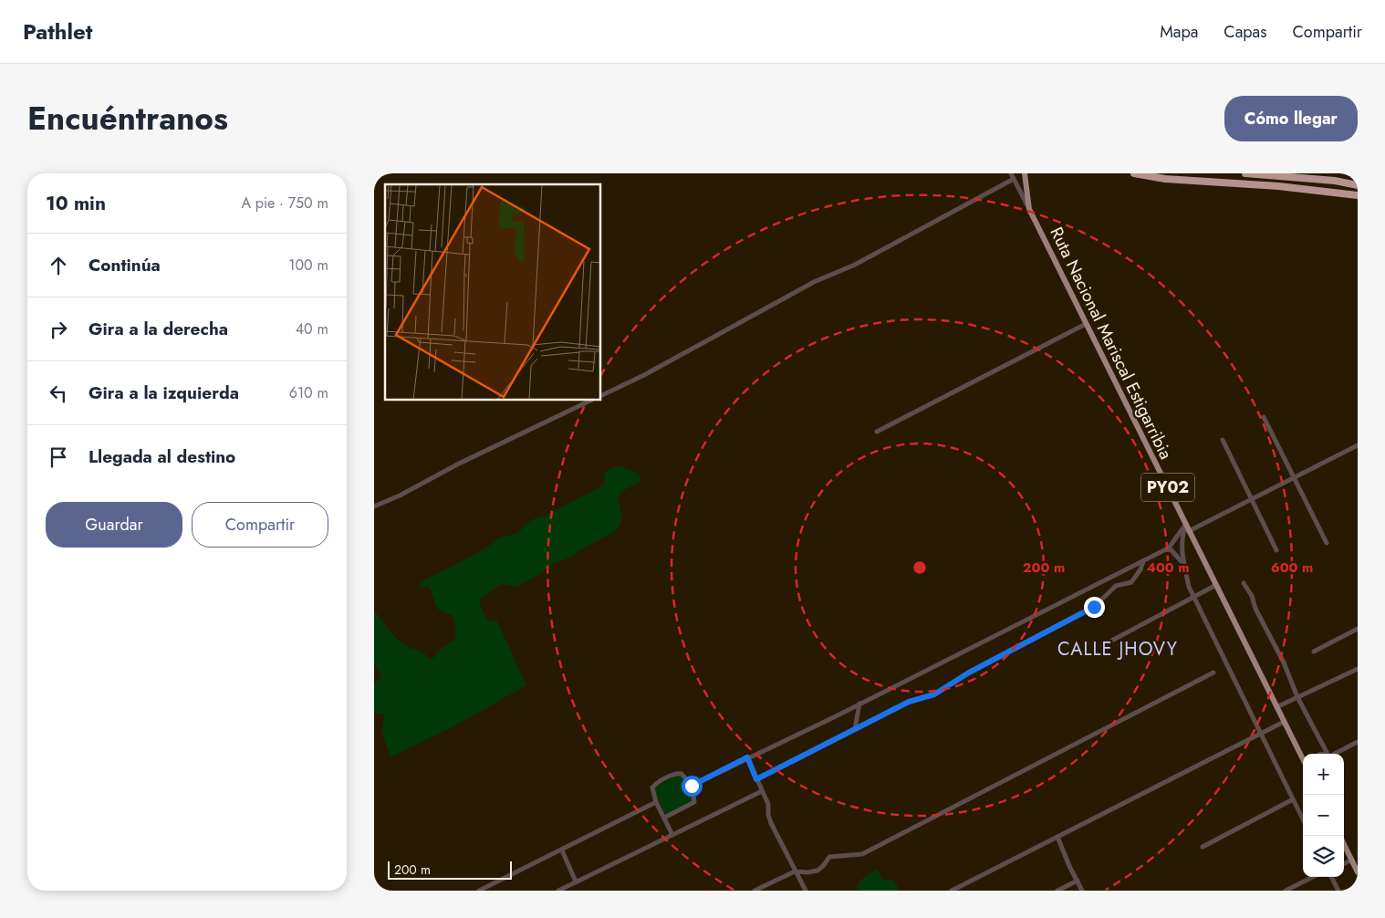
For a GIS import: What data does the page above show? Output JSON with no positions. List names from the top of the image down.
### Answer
{
  "streets": {
    "main road": ["Ruta Nacional Mariscal Estigarribia", "PY02"]
  },
  "districts": ["CALLE JHOVY"],
  "scale_bar": "200 m",
  "page": {
    "header": "Pathlet",
    "nav": ["Mapa", "Capas", "Compartir"],
    "title": "Encuéntranos",
    "buttons": [
      "Cómo llegar",
      ["Guardar", "Compartir"]
    ],
    "heading": ["10 min", "A pie · 750 m"],
    "list": [
      ["Continúa", "100 m"],
      ["Gira a la derecha", "40 m"],
      ["Gira a la izquierda", "610 m"],
      "Llegada al destino"
    ],
    "map_buttons": ["+", "−"],
    "scale": "200 m"
  },
  "rings": ["200 m", "400 m", "600 m"]
}
